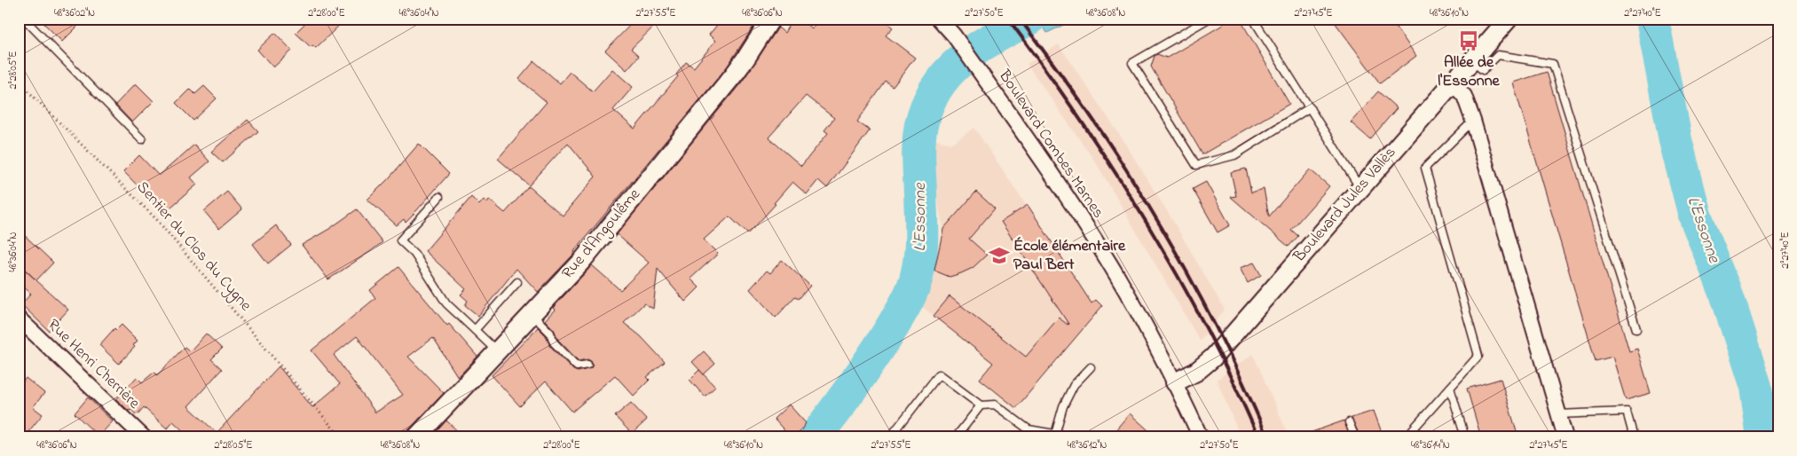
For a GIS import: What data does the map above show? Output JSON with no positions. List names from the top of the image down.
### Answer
{
  "streets": {
    "street": [
      "Boulevard Combes Marnes",
      "Boulevard Jules Vallès",
      "Rue d'Angoulême",
      "Rue Henri Cherrière"
    ],
    "path": ["Sentier du Clos du Cygne"]
  },
  "crossings": [
    ["Boulevard Combes Marnes", "Boulevard Jules Vallès"]
  ],
  "water": ["L'Essonne"],
  "places": {
    "bus stop": ["Allée de l'Essonne"],
    "school or university": ["École élémentaire Paul Bert"]
  },
  "coordinates": [
    "48°36'02\"N",
    "2°28'00\"E",
    "48°36'04\"N",
    "2°27'55\"E",
    "48°36'06\"N",
    "2°27'50\"E",
    "48°36'08\"N",
    "2°27'45\"E",
    "48°36'10\"N",
    "2°27'40\"E",
    "2°28'05\"E",
    "48°36'12\"N",
    "48°36'14\"N"
  ]
}
